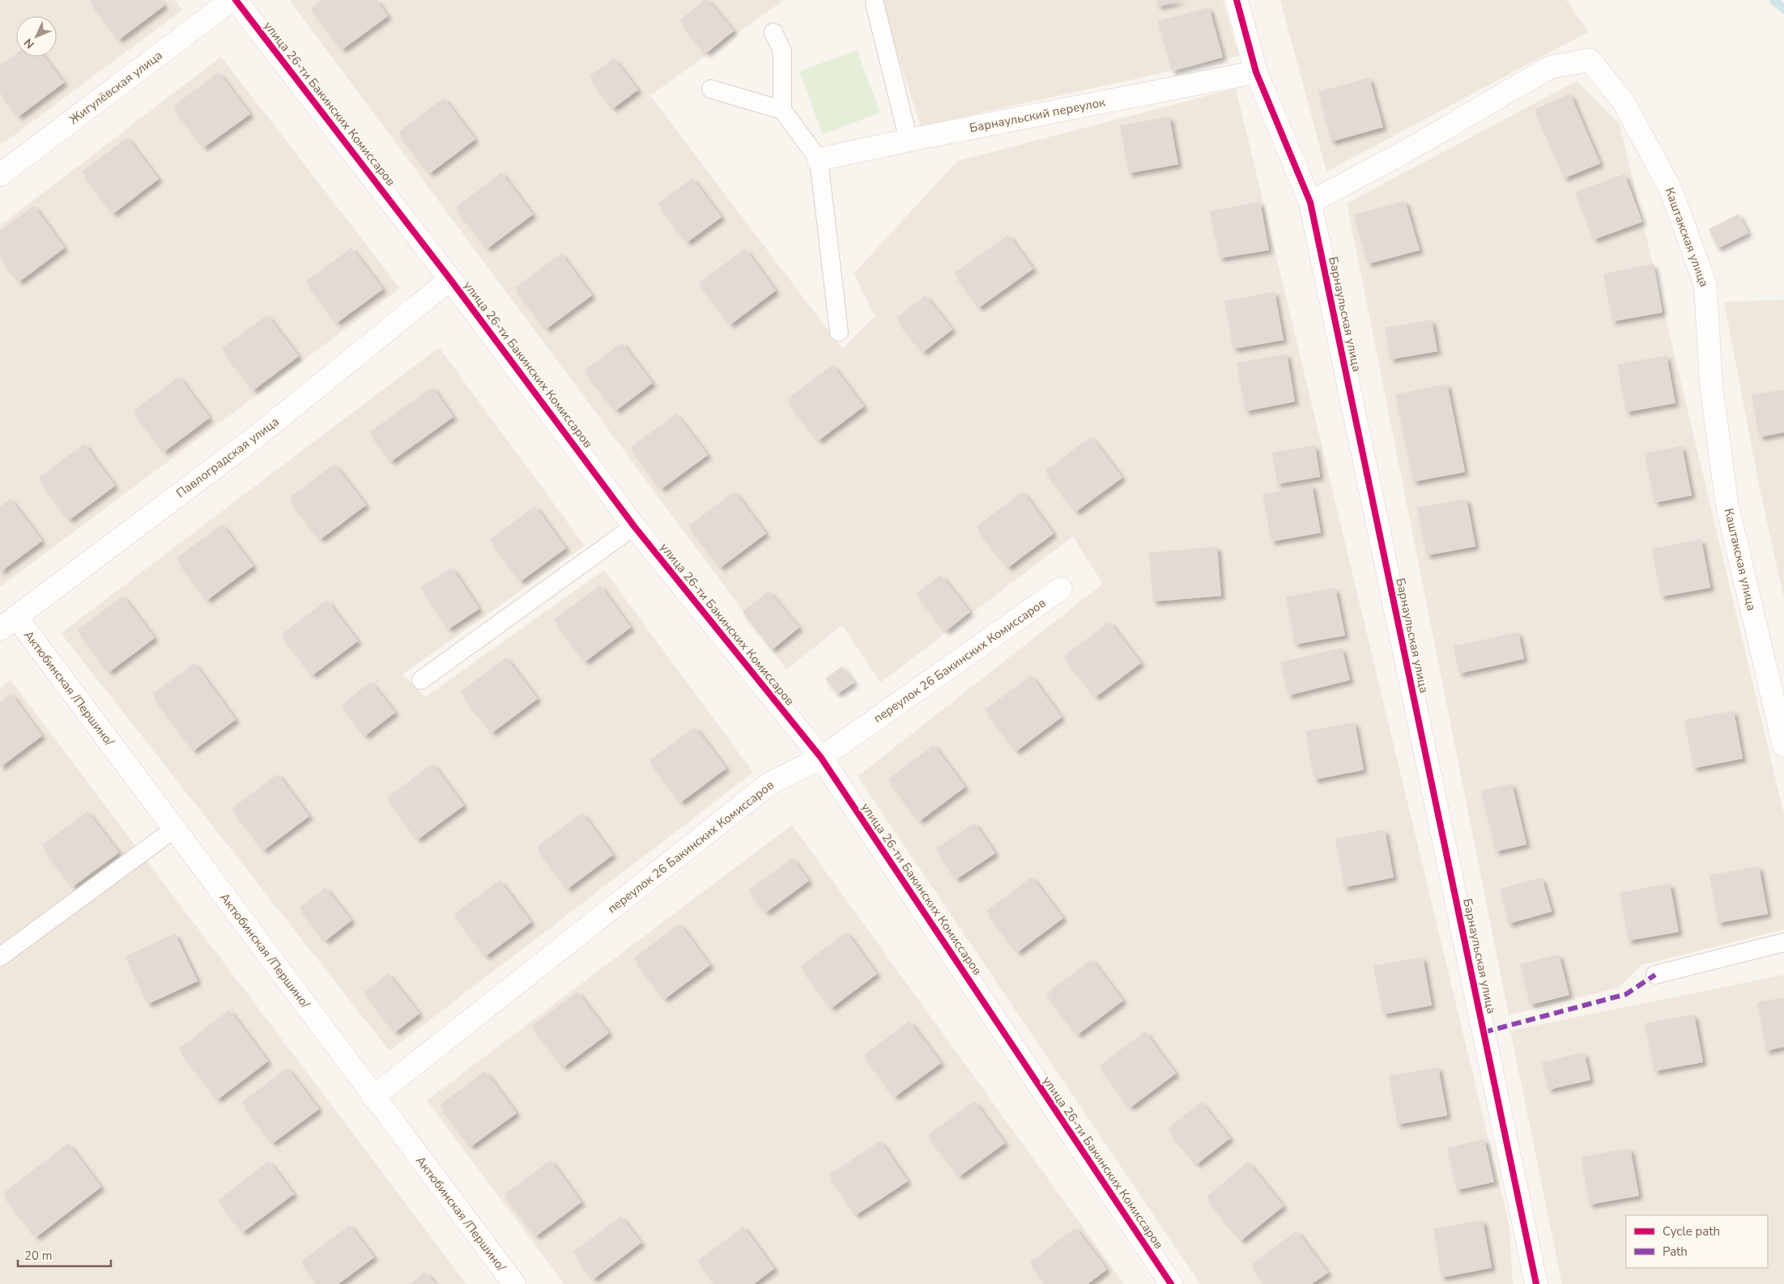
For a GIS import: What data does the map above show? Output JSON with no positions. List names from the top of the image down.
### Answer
{
  "streets": {
    "street": [
      "Жигулёвская улица",
      "улица 26-ти Бакинских Комиссаров",
      "Барнаульский переулок",
      "Каштакская улица",
      "Барнаульская улица",
      "Павлоградская улица",
      "переулок 26 Бакинских Комиссаров",
      "Актюбинская /Першино/"
    ]
  },
  "crossings": [
    ["улица 26-ти Бакинских Комиссаров", "Павлоградская улица"],
    ["улица 26-ти Бакинских Комиссаров", "переулок 26 Бакинских Комиссаров"],
    ["Барнаульский переулок", "Барнаульская улица"],
    ["Каштакская улица", "Барнаульская улица"],
    ["Павлоградская улица", "Актюбинская /Першино/"],
    ["переулок 26 Бакинских Комиссаров", "Актюбинская /Першино/"]
  ],
  "legend": ["Cycle path", "Path"],
  "scale_bar": "20 m",
  "north": "bottom left"
}
